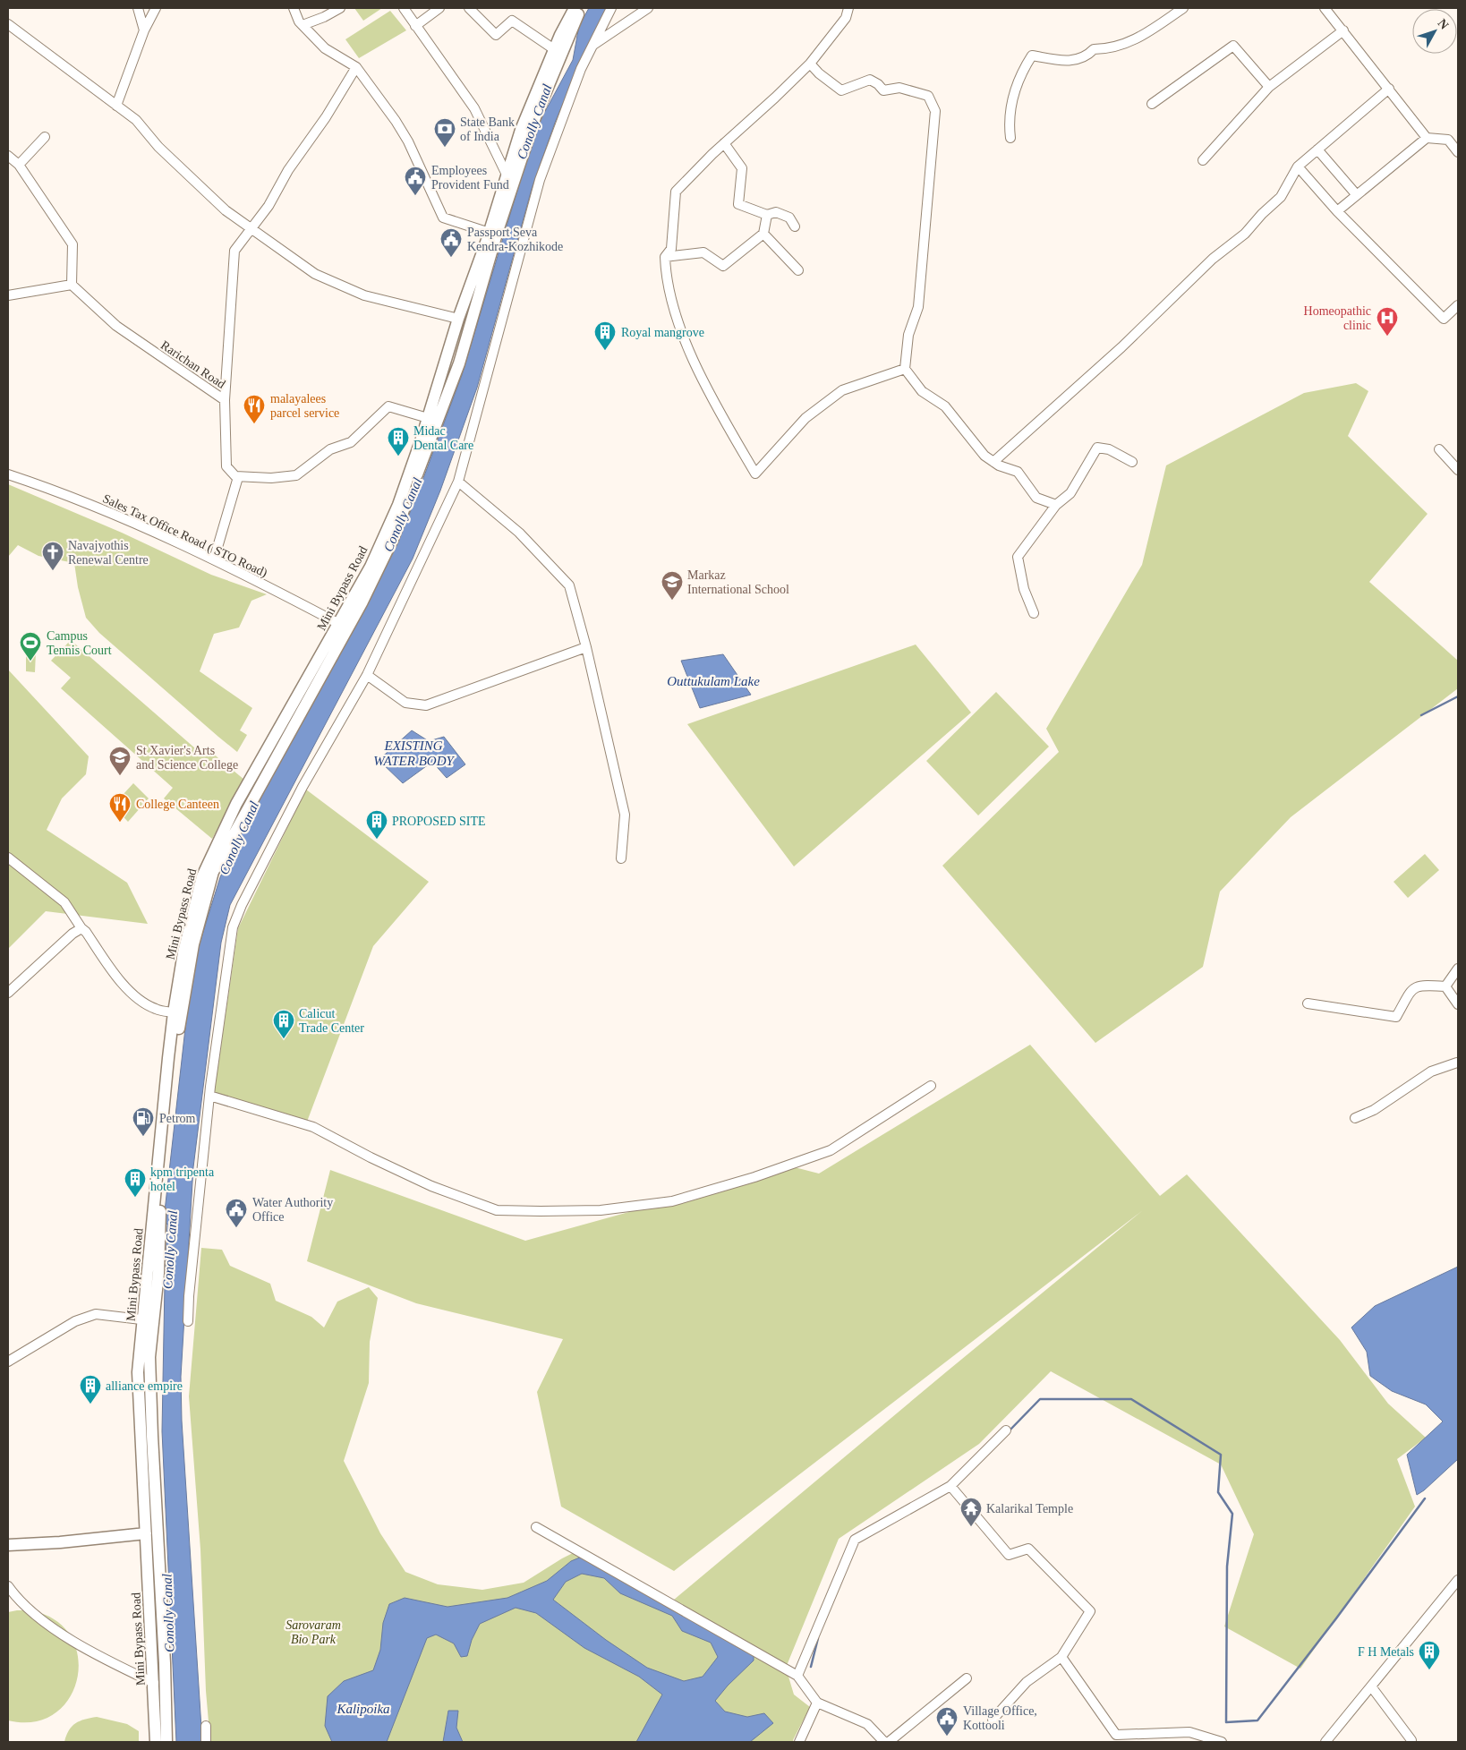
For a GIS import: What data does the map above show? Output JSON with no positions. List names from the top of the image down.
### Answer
{
  "streets": {
    "main road": ["Mini Bypass Road"],
    "street": ["Rarichan Road", "Sales Tax Office Road ( STO Road)"]
  },
  "crossings": [
    ["Sales Tax Office Road ( STO Road)", "Mini Bypass Road"]
  ],
  "water": [
    "Conolly Canal",
    "Outtukulam Lake",
    "EXISTING WATER BODY",
    "Kalipoika"
  ],
  "parks": ["Sarovaram Bio Park"],
  "places": {
    "bank": ["State Bank of India"],
    "public building": [
      "Employees Provident Fund",
      "Passport Seva Kendra-Kozhikode",
      "Water Authority Office",
      "Village Office, Kottooli"
    ],
    "hospital": ["Homeopathic clinic"],
    "building": [
      "Royal mangrove",
      "Midac Dental Care",
      "PROPOSED SITE",
      "Calicut Trade Center",
      "kpm tripenta hotel",
      "alliance empire",
      "F H Metals"
    ],
    "restaurant": ["malayalees parcel service", "College Canteen"],
    "church": ["Navajyothis Renewal Centre"],
    "school or university": ["Markaz International School", "St Xavier's Arts and Science College"],
    "sports": ["Campus Tennis Court"],
    "fuel station": ["Petrom"],
    "temple": ["Kalarikal Temple"]
  },
  "north": "top right"
}
